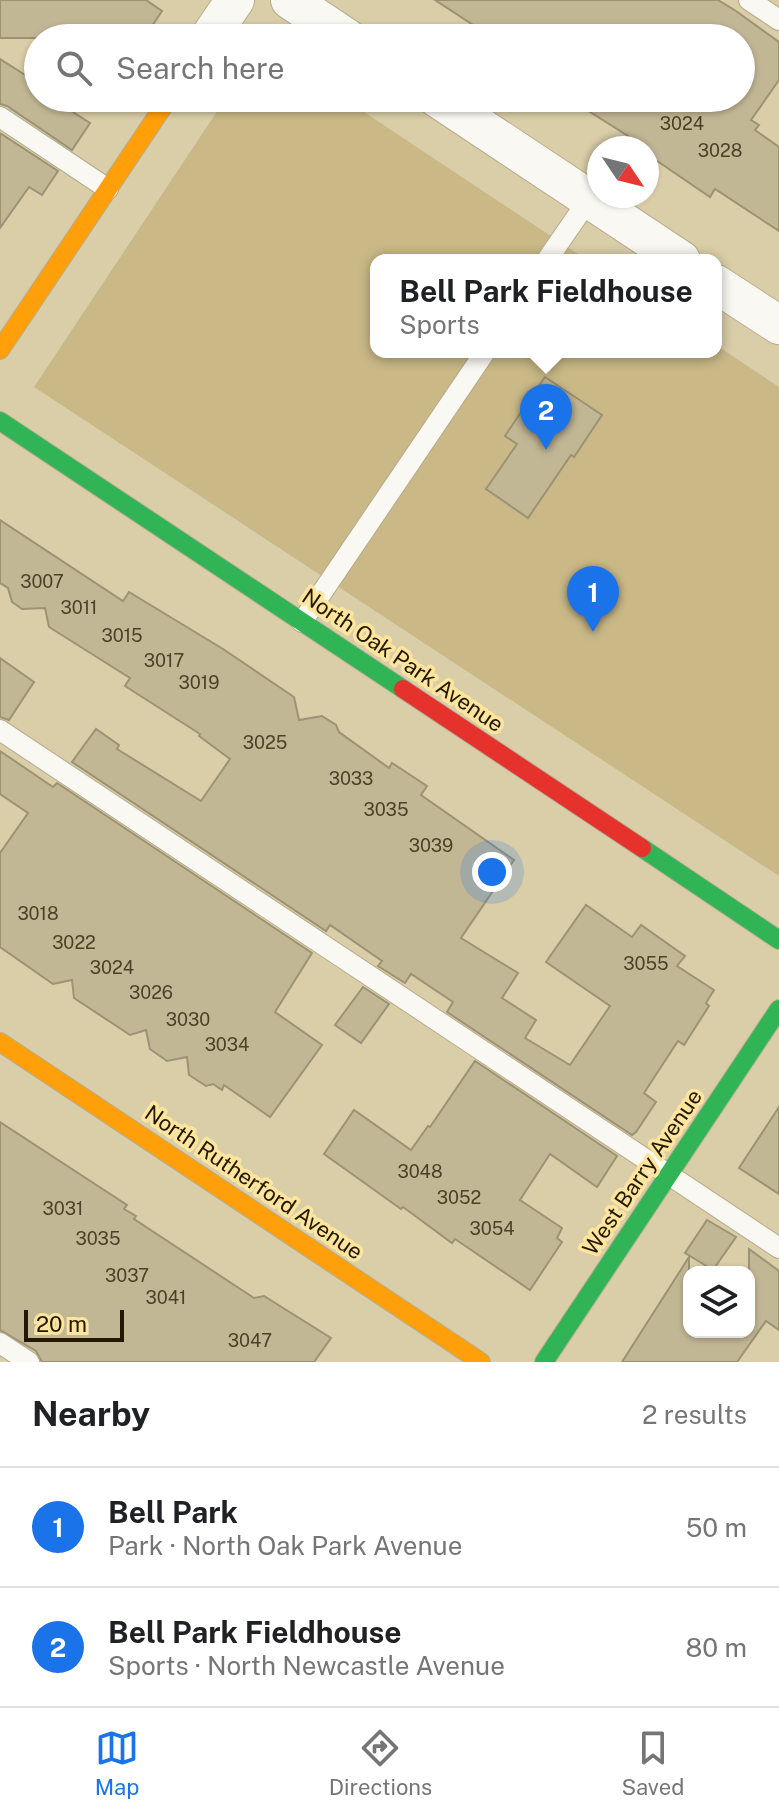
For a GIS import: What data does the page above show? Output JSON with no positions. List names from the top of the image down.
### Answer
{
  "streets": {
    "street": ["North Oak Park Avenue", "West Barry Avenue", "North Rutherford Avenue"]
  },
  "house_numbers": [
    "3024",
    "3028",
    "3007",
    "3011",
    "3015",
    "3017",
    "3019",
    "3025",
    "3033",
    "3035",
    "3039",
    "3018",
    "3022",
    "3055",
    "3024",
    "3026",
    "3030",
    "3034",
    "3048",
    "3052",
    "3031",
    "3054",
    "3035",
    "3037",
    "3041",
    "3047"
  ],
  "scale_bar": "20 m",
  "north": "bottom right",
  "page": {
    "search": "Search here",
    "popup": ["Bell Park Fieldhouse", "Sports"],
    "pins": ["2", "1"],
    "scale": "20 m",
    "heading": ["Nearby", "2 results"],
    "list": [
      {
        "mark": "1",
        "name": "Bell Park",
        "note": "Park · North Oak Park Avenue",
        "value": "50 m"
      },
      {
        "mark": "2",
        "name": "Bell Park Fieldhouse",
        "note": "Sports · North Newcastle Avenue",
        "value": "80 m"
      }
    ],
    "nav": ["Map", "Directions", "Saved"]
  }
}
